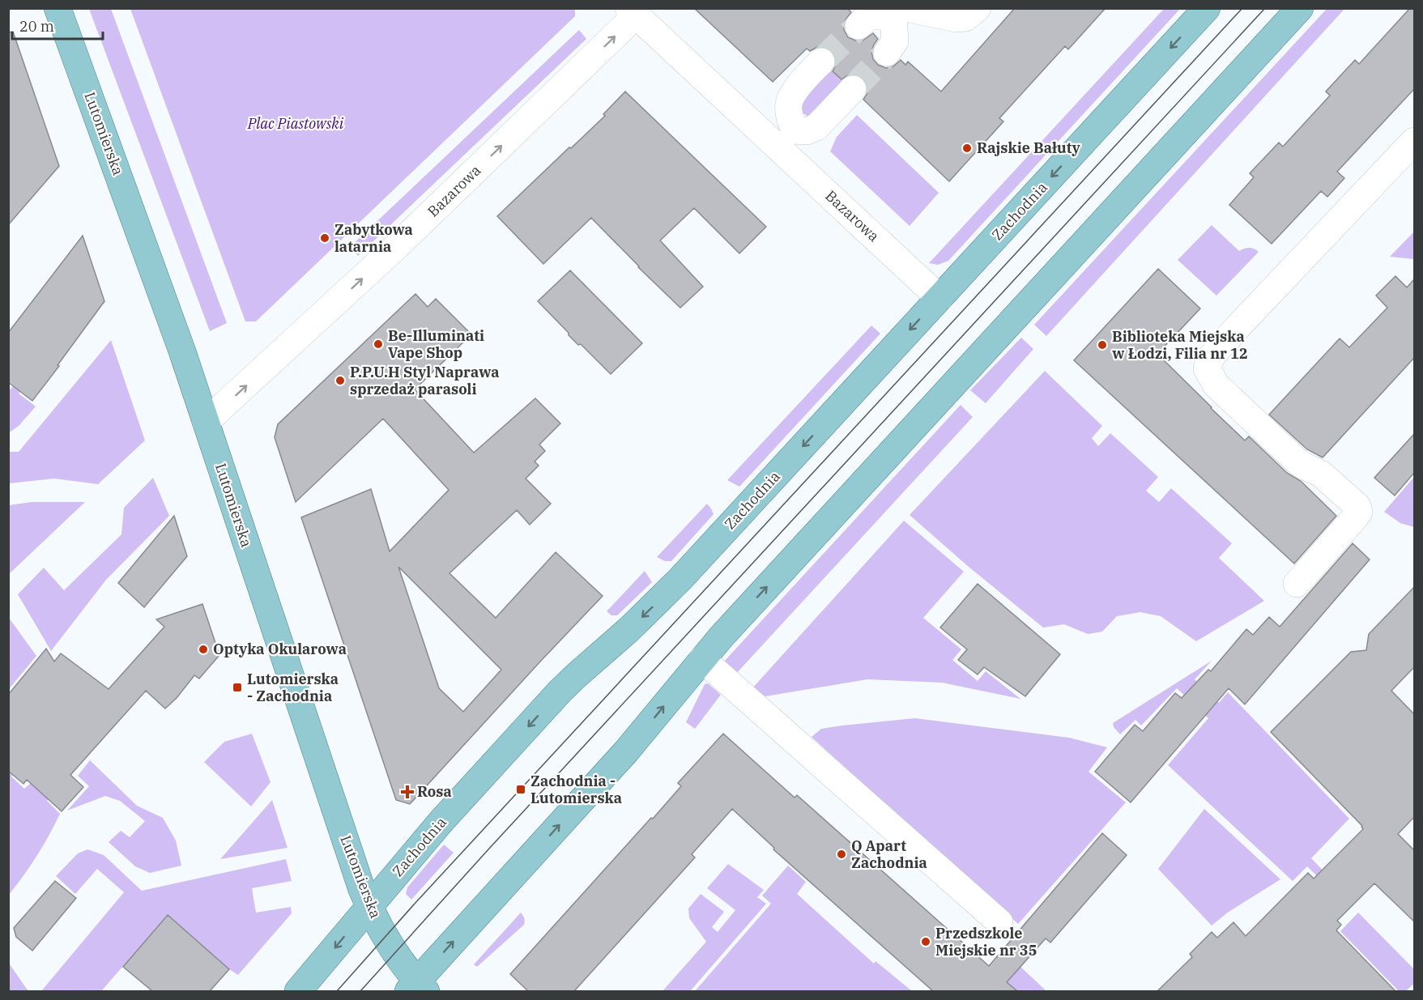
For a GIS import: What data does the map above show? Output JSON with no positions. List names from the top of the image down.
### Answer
{
  "streets": {
    "main road": ["Lutomierska", "Zachodnia"],
    "street": ["Bazarowa"]
  },
  "crossings": [
    ["Lutomierska", "Bazarowa"],
    ["Lutomierska", "Zachodnia"],
    ["Bazarowa", "Zachodnia"]
  ],
  "one_way": ["Bazarowa"],
  "parks": ["Plac Piastowski"],
  "places": {
    "other": [
      "Rajskie Bałuty",
      "Zabytkowa latarnia",
      "Be-Illuminati Vape Shop",
      "Biblioteka Miejska w Łodzi, Filia nr 12",
      "P.P.U.H Styl Naprawa sprzedaż parasoli",
      "Optyka Okularowa",
      "Q Apart Zachodnia",
      "Przedszkole Miejskie nr 35"
    ],
    "transit": ["Lutomierska - Zachodnia", "Zachodnia - Lutomierska"],
    "health": ["Rosa"]
  },
  "scale_bar": "20 m"
}
